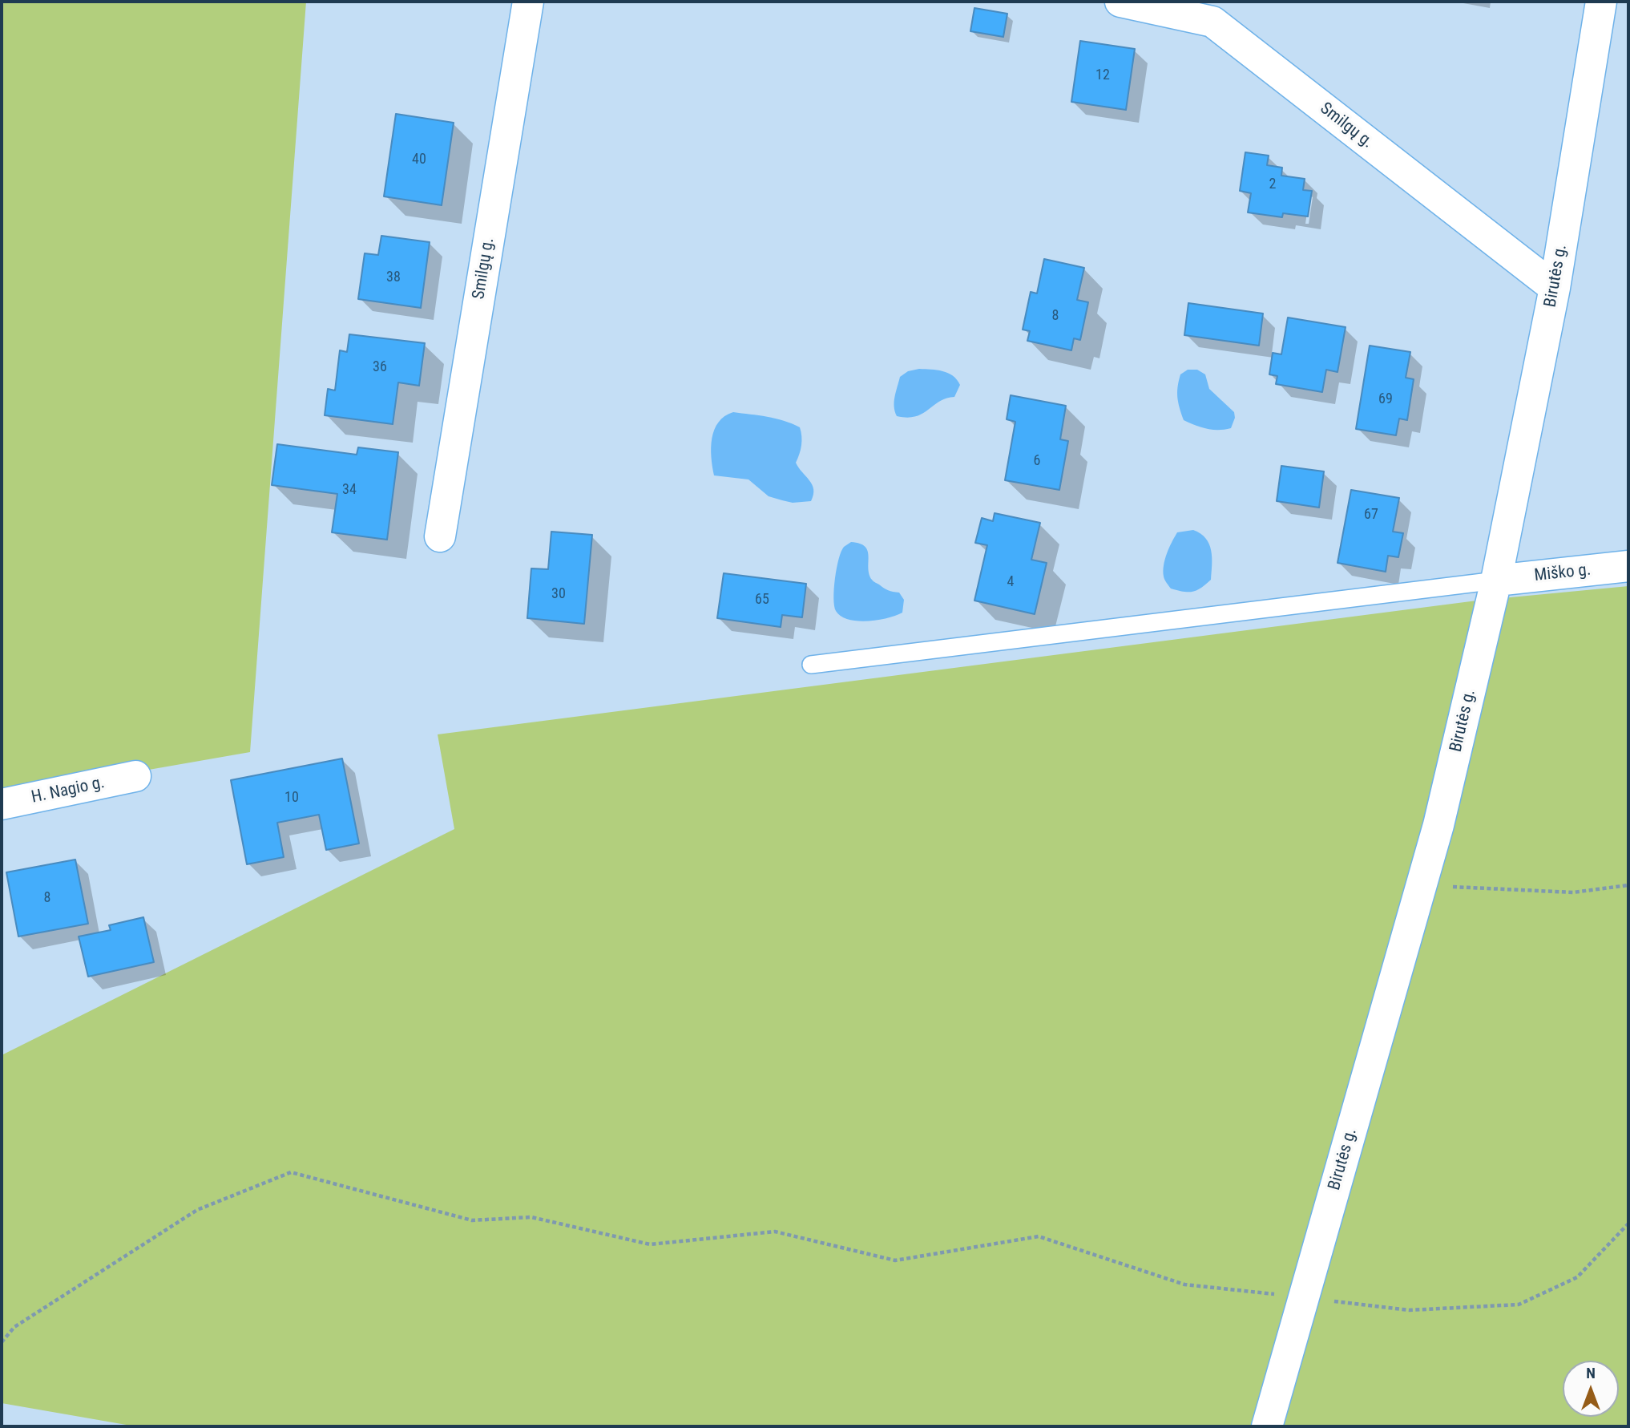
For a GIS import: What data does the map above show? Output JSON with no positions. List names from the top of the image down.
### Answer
{
  "streets": {
    "street": [
      "Smilgų g.",
      "Birutės g.",
      "Miško g.",
      "H. Nagio g."
    ]
  },
  "crossings": [
    ["Smilgų g.", "Birutės g."],
    ["Birutės g.", "Miško g."]
  ],
  "house_numbers": [
    "12",
    "40",
    "2",
    "38",
    "8",
    "36",
    "69",
    "6",
    "34",
    "67",
    "4",
    "30",
    "65",
    "10",
    "8"
  ],
  "north": "top"
}
